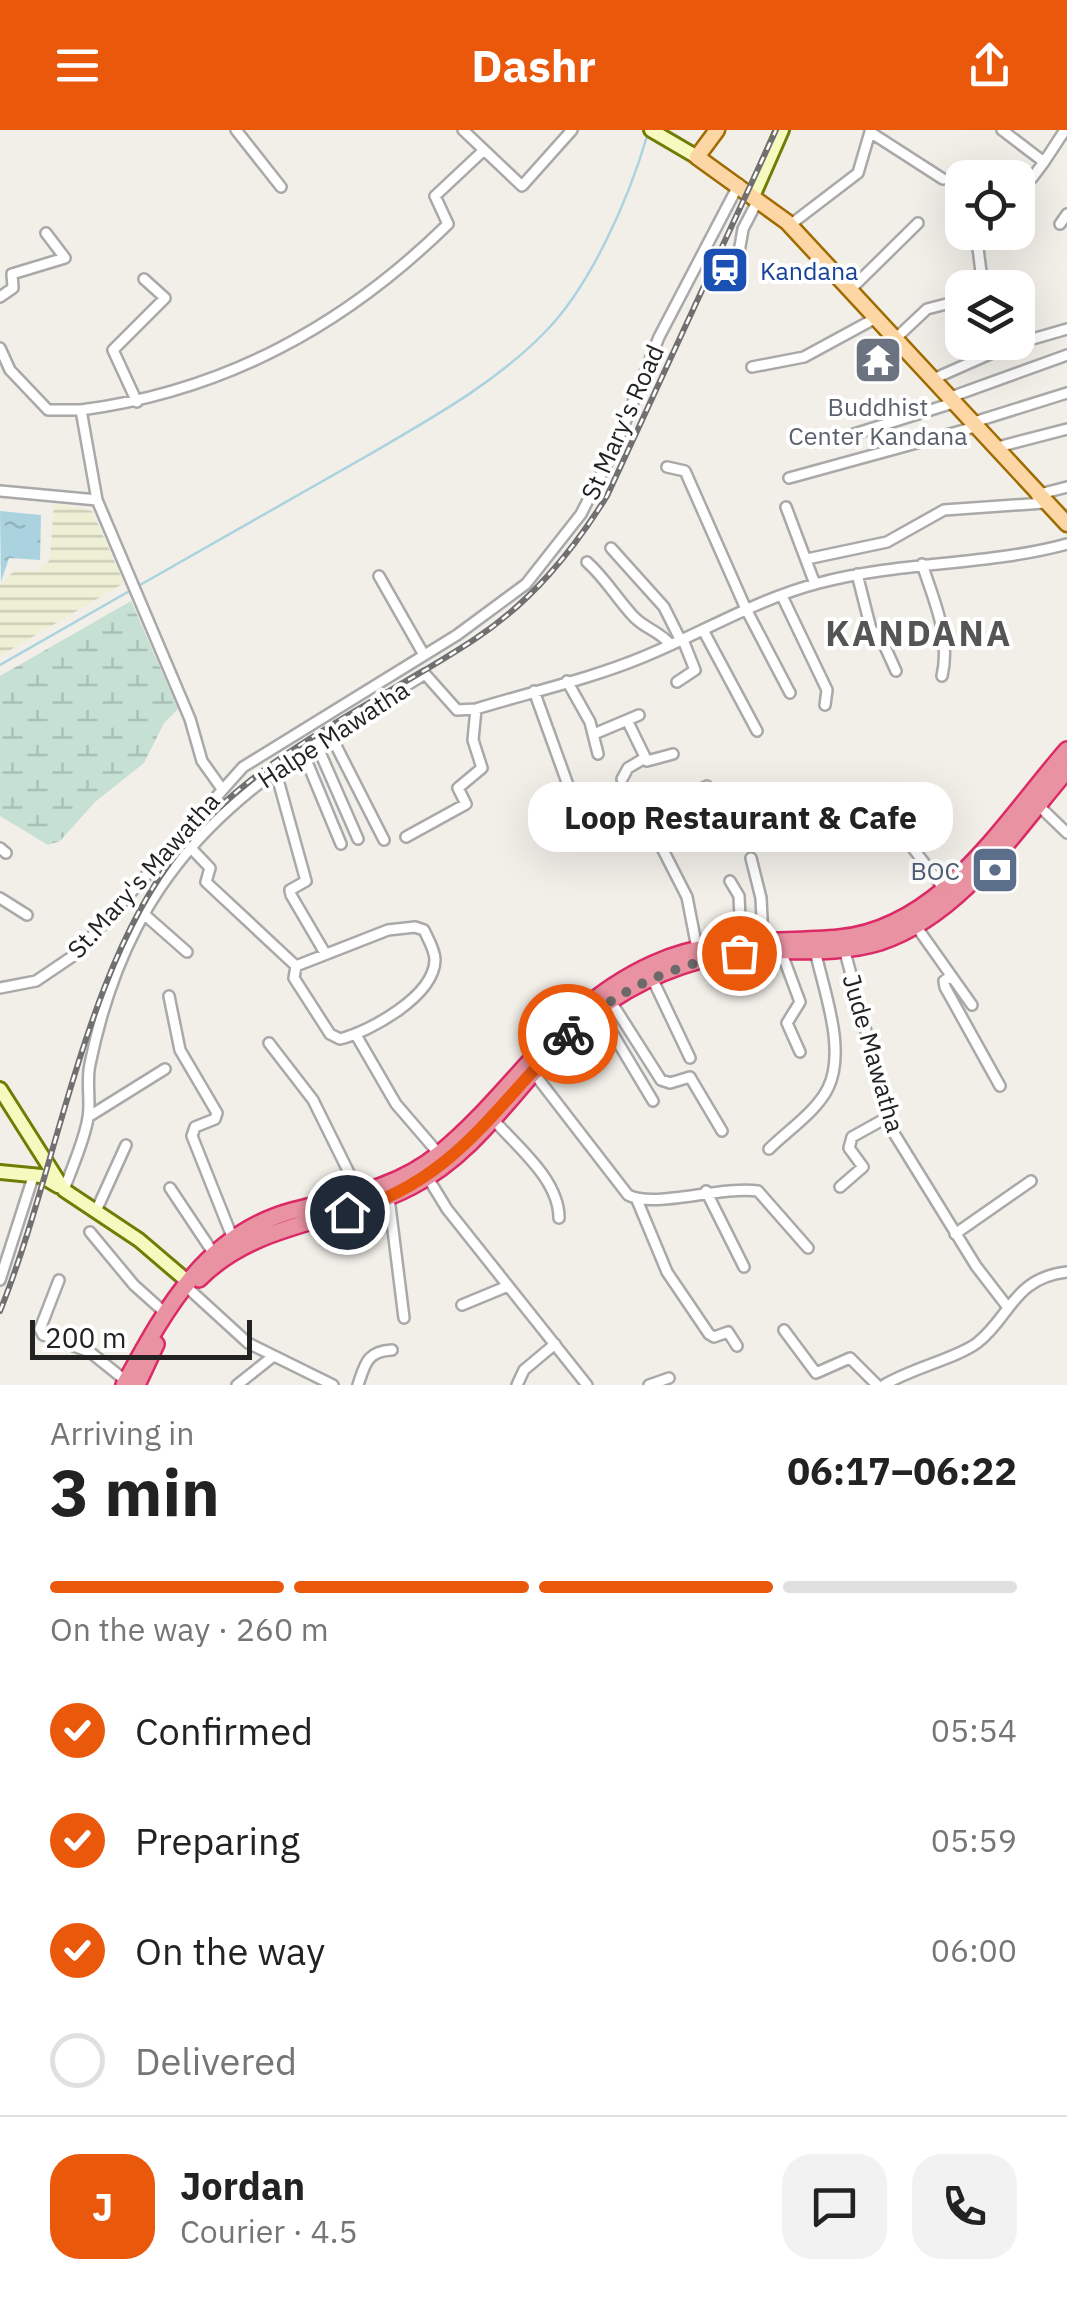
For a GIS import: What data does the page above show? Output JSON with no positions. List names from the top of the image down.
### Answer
{
  "streets": {
    "street": [
      "St Mary's Road",
      "Halpe Mawatha",
      "St.Mary's Mawatha",
      "Jude Mawatha"
    ]
  },
  "crossings": [
    ["St Mary's Road", "St.Mary's Mawatha"]
  ],
  "districts": ["KANDANA"],
  "places": {
    "station": ["Kandana"],
    "temple": ["Buddhist Center Kandana"],
    "bank": ["BOC"],
    "other": ["Loop Restaurant & Cafe"]
  },
  "scale_bar": "200 m",
  "page": {
    "header": "Dashr",
    "bubble": "Loop Restaurant & Cafe",
    "scale": "200 m",
    "heading": ["3 min", "Arriving in", "06:17–06:22"],
    "panel": ["Jordan", "Courier · 4.5"],
    "bar": "On the way · 260 m",
    "list": [
      ["Confirmed", "05:54"],
      ["Preparing", "05:59"],
      ["On the way", "06:00"],
      "Delivered"
    ],
    "round": "J"
  }
}
